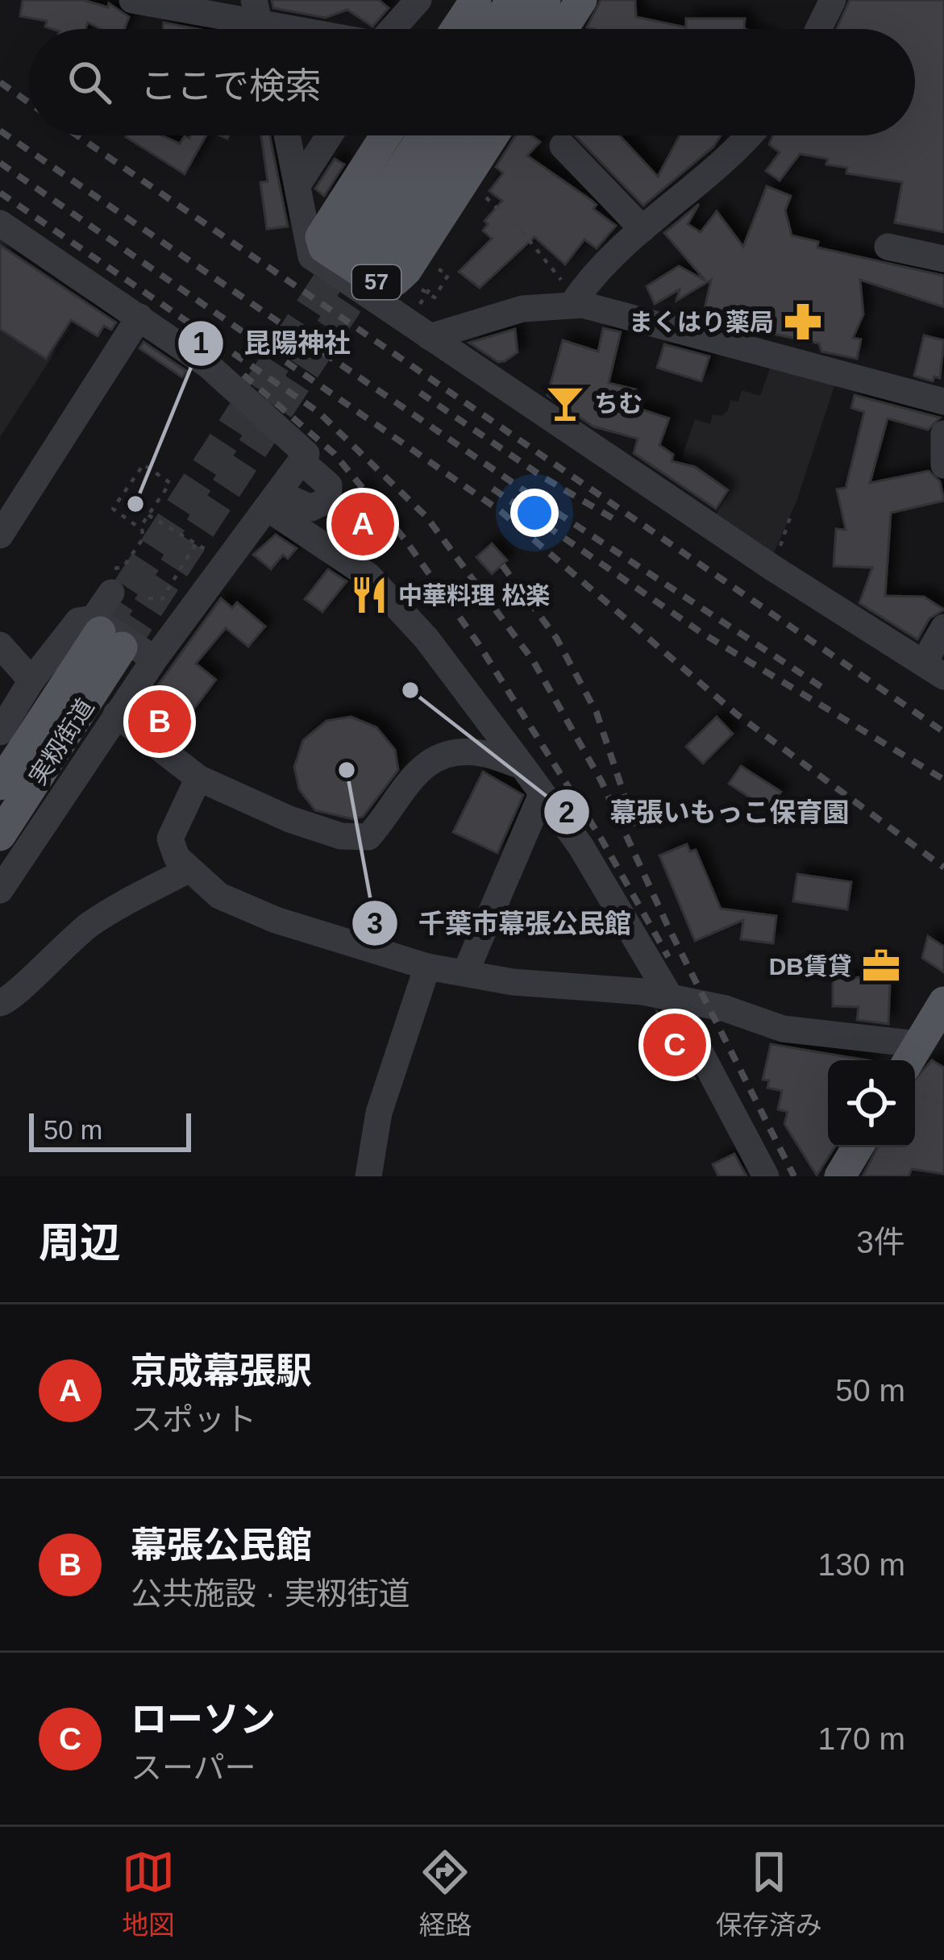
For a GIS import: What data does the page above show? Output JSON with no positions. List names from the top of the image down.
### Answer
{
  "streets": {
    "main road": ["57", "実籾街道"]
  },
  "places": {
    "pharmacy": ["まくはり薬局"],
    "bar": ["ちむ"],
    "other": ["昆陽神社", "幕張いもっこ保育園", "千葉市幕張公民館"],
    "restaurant": ["中華料理 松楽"],
    "office": ["DB賃貸"]
  },
  "scale_bar": "50 m",
  "page": {
    "search": "ここで検索",
    "pins": ["A", "B", "C"],
    "scale": "50 m",
    "heading": ["周辺", "3件"],
    "list": [
      {
        "mark": "A",
        "name": "京成幕張駅",
        "note": "スポット",
        "value": "50 m"
      },
      {
        "mark": "B",
        "name": "幕張公民館",
        "note": "公共施設 · 実籾街道",
        "value": "130 m"
      },
      {
        "mark": "C",
        "name": "ローソン",
        "note": "スーパー",
        "value": "170 m"
      }
    ],
    "nav": ["地図", "経路", "保存済み"]
  }
}
